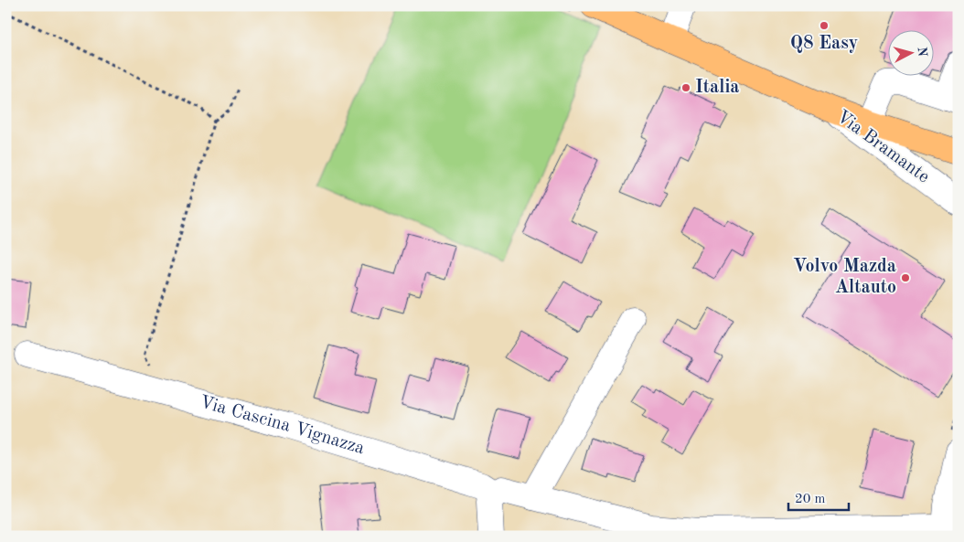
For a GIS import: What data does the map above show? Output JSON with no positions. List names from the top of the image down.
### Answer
{
  "streets": {
    "main road": ["Via Bramante"],
    "street": ["Via Cascina Vignazza"]
  },
  "places": ["Q8 Easy", "Italia", "Volvo Mazda Altauto"],
  "scale_bar": "20 m",
  "north": "right"
}
